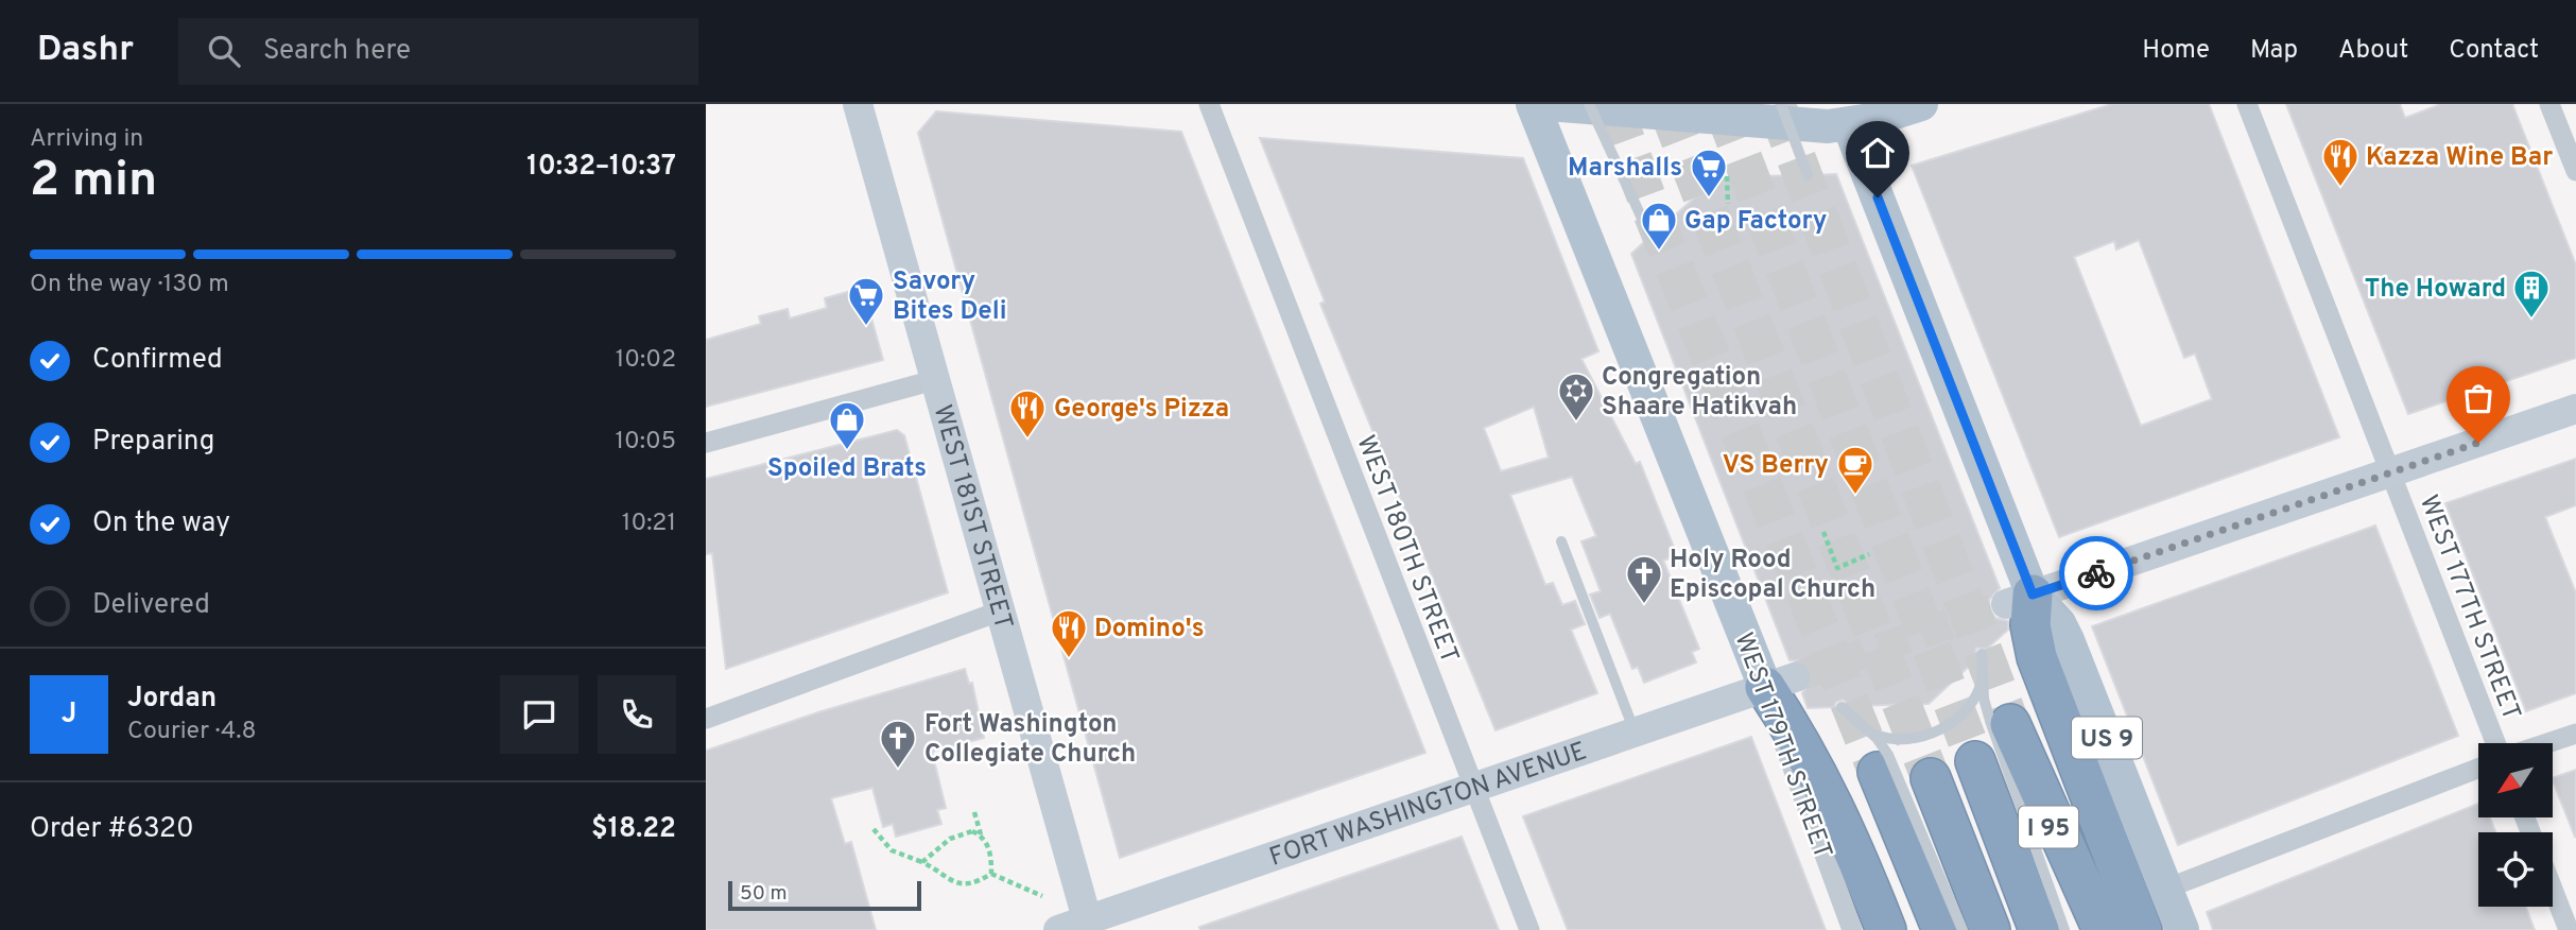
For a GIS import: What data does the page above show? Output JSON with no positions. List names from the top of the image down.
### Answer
{
  "streets": {
    "highway": ["US 9", "I 95"],
    "main road": ["WEST 181ST STREET", "WEST 179TH STREET", "FORT WASHINGTON AVENUE"],
    "street": ["WEST 180TH STREET", "WEST 177TH STREET"]
  },
  "crossings": [
    ["WEST 181ST STREET", "FORT WASHINGTON AVENUE"],
    ["WEST 180TH STREET", "FORT WASHINGTON AVENUE"],
    ["WEST 179TH STREET", "FORT WASHINGTON AVENUE"]
  ],
  "places": {
    "restaurant": ["Kazza Wine Bar", "George's Pizza", "Domino's"],
    "supermarket": ["Marshalls", "Savory Bites Deli"],
    "shop": ["Gap Factory", "Spoiled Brats"],
    "building": ["The Howard"],
    "synagogue": ["Congregation Shaare Hatikvah"],
    "cafe": ["VS Berry"],
    "church": ["Holy Rood Episcopal Church", "Fort Washington Collegiate Church"]
  },
  "scale_bar": "50 m",
  "north": "bottom left",
  "page": {
    "header": "Dashr",
    "search": "Search here",
    "nav": [
      "Home",
      "Map",
      "About",
      "Contact"
    ],
    "heading": ["2 min", "Arriving in", "10:32–10:37"],
    "panel": [
      "Jordan",
      "Courier · 4.8",
      "Order #6320",
      "$18.22"
    ],
    "bar": "On the way · 130 m",
    "list": [
      ["Confirmed", "10:02"],
      ["Preparing", "10:05"],
      ["On the way", "10:21"],
      "Delivered"
    ],
    "round": "J",
    "scale": "50 m"
  }
}
